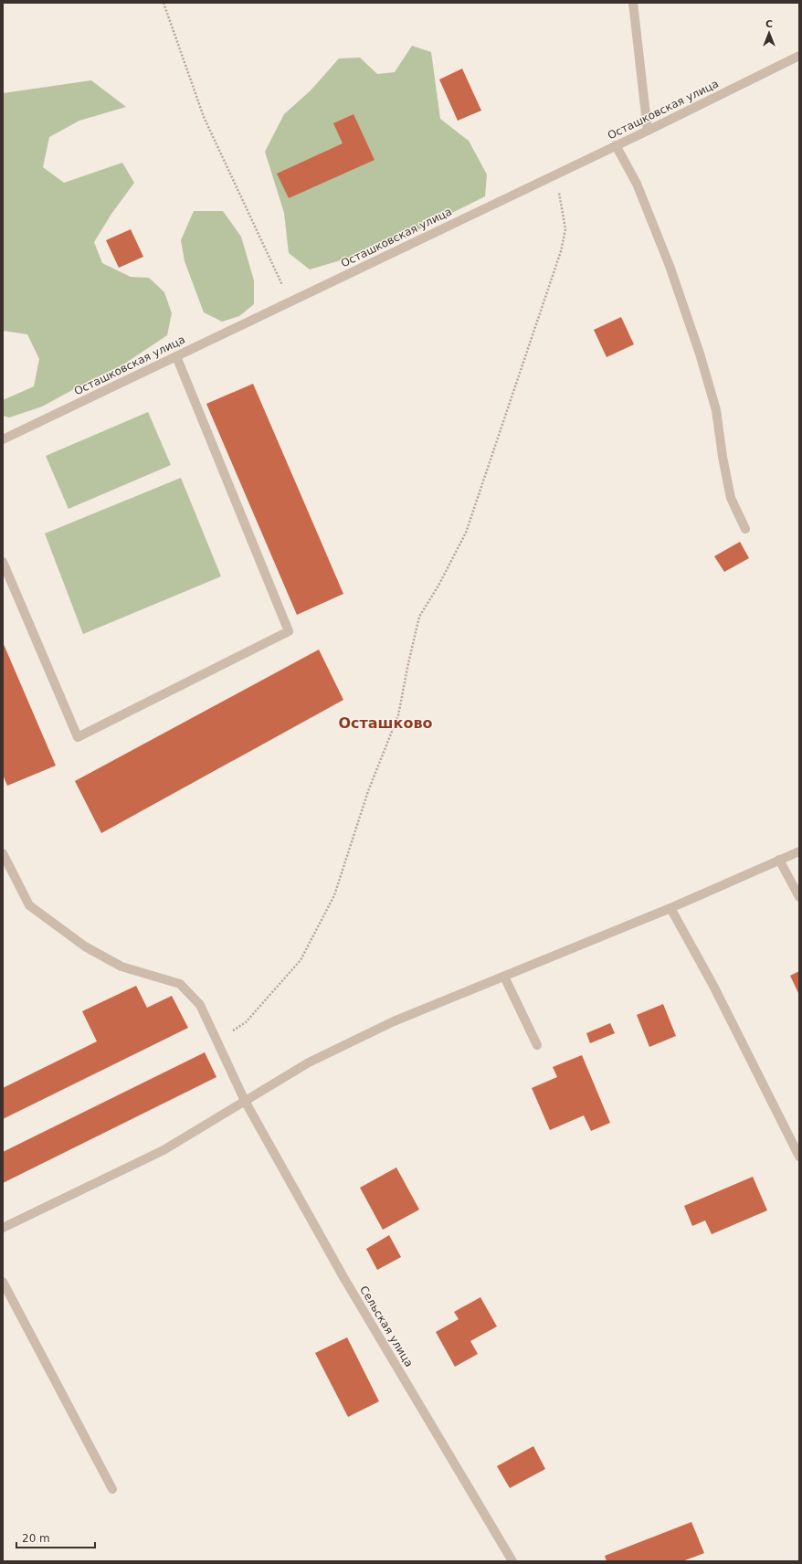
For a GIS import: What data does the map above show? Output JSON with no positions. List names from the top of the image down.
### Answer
{
  "streets": {
    "street": ["Осташковская улица", "Сельская улица"]
  },
  "districts": ["Осташково"],
  "scale_bar": "20 m",
  "north": "top"
}
